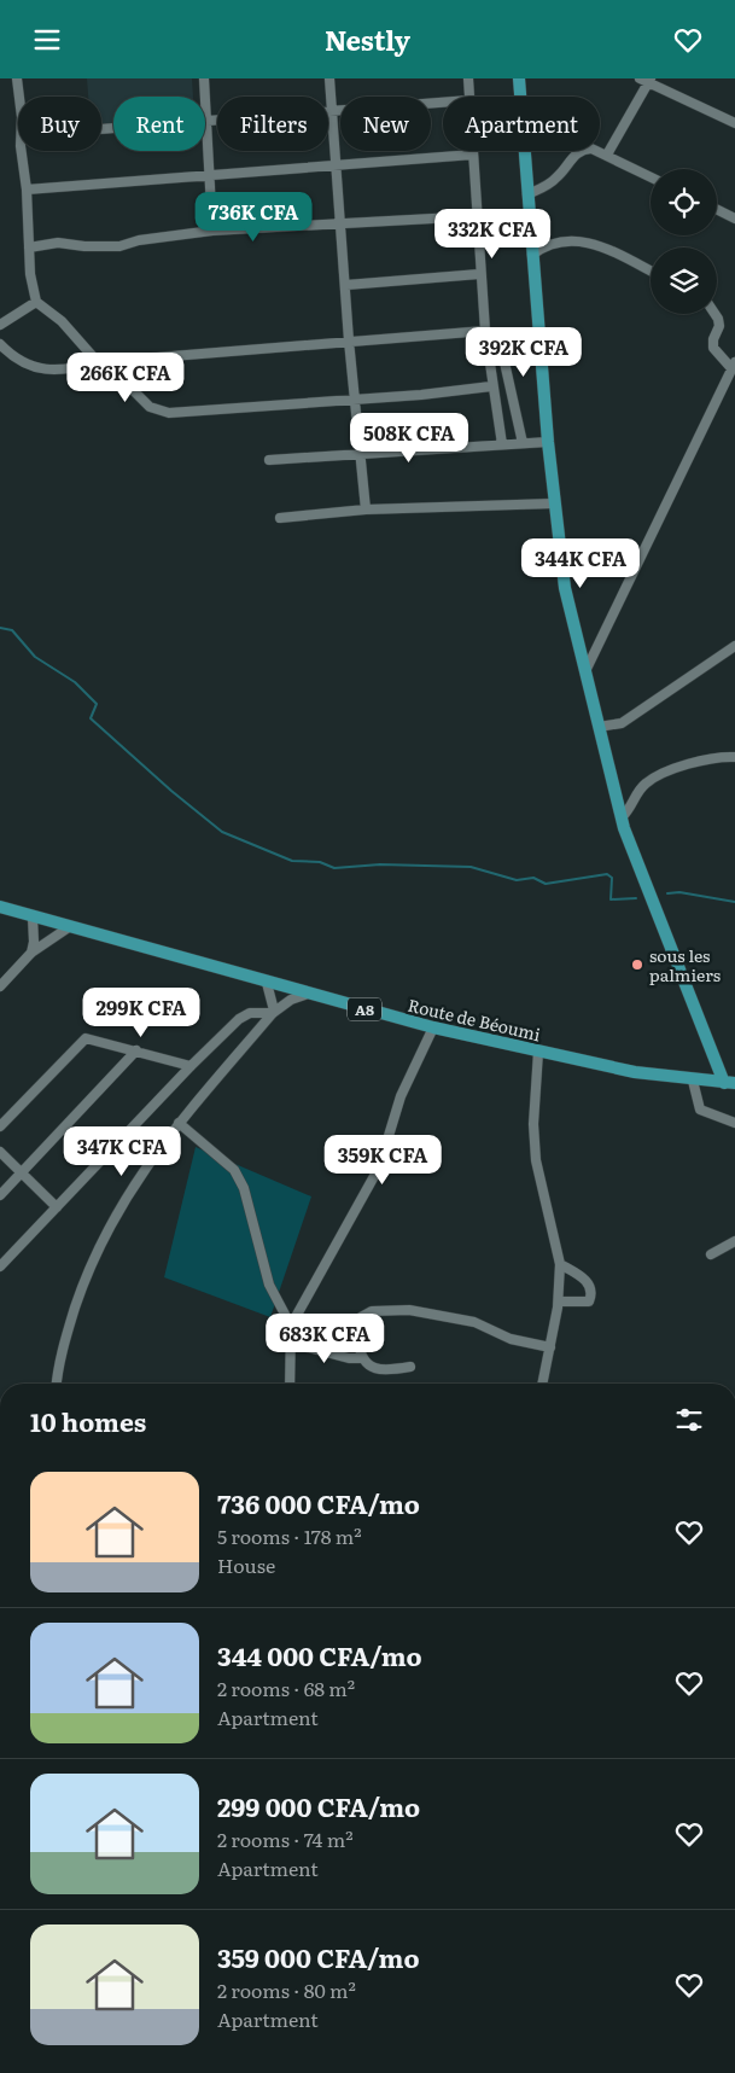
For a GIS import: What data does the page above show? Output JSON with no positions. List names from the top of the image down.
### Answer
{
  "streets": {
    "main road": ["A8", "Route de Béoumi"]
  },
  "places": ["sous les palmiers"],
  "page": {
    "header": "Nestly",
    "chip": [
      "Buy",
      "Rent",
      "Filters",
      "New",
      "Apartment"
    ],
    "price": [
      "736K CFA",
      "332K CFA",
      "392K CFA",
      "266K CFA",
      "508K CFA",
      "344K CFA",
      "299K CFA",
      "347K CFA",
      "359K CFA",
      "683K CFA"
    ],
    "heading": "10 homes",
    "list": [
      {
        "name": "736 000 CFA/mo",
        "note": "5 rooms · 178 m² · House"
      },
      {
        "name": "344 000 CFA/mo",
        "note": "2 rooms · 68 m² · Apartment"
      },
      {
        "name": "299 000 CFA/mo",
        "note": "2 rooms · 74 m² · Apartment"
      },
      {
        "name": "359 000 CFA/mo",
        "note": "2 rooms · 80 m² · Apartment"
      }
    ]
  }
}
